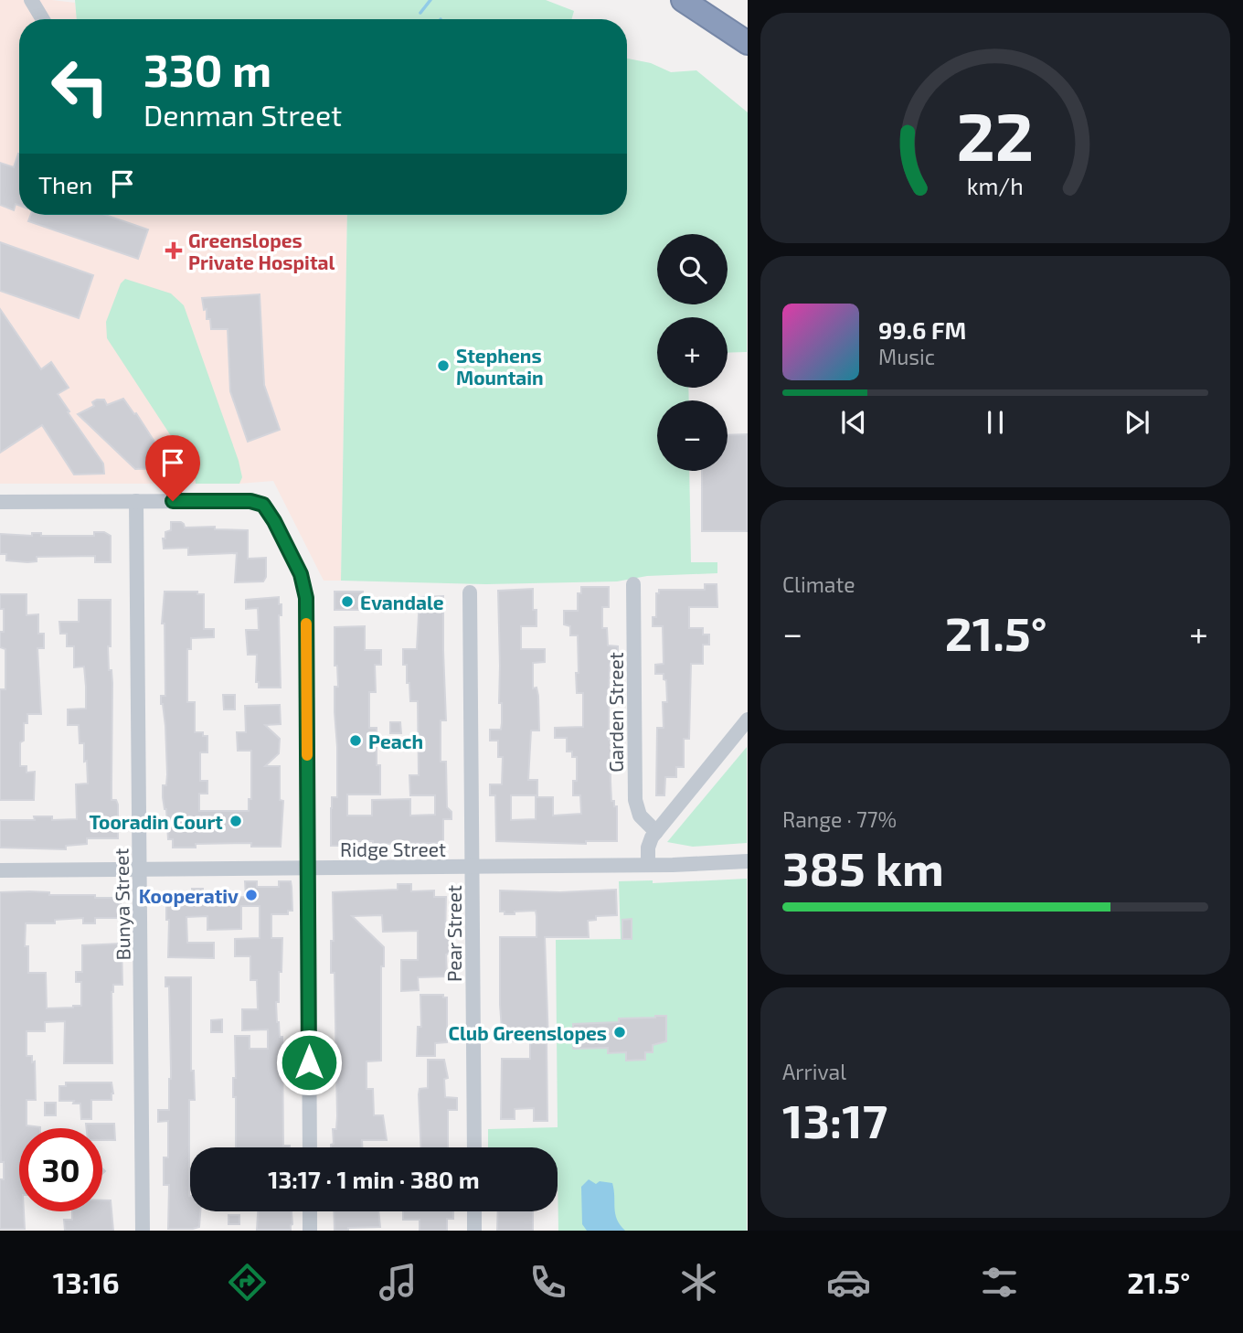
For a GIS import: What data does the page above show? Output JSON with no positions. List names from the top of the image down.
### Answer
{
  "streets": {
    "street": [
      "Garden Street",
      "Ridge Street",
      "Bunya Street",
      "Pear Street"
    ]
  },
  "crossings": [
    ["Ridge Street", "Bunya Street"],
    ["Ridge Street", "Pear Street"]
  ],
  "places": {
    "health": ["Greenslopes Private Hospital"],
    "other": [
      "Stephens Mountain",
      "Evandale",
      "Peach",
      "Tooradin Court",
      "Kooperativ",
      "Club Greenslopes"
    ]
  },
  "page": {
    "turn": ["330 m", "Denman Street"],
    "then": "Then",
    "map_buttons": ["+", "−"],
    "song": ["99.6 FM", "Music"],
    "tile": [
      "Climate",
      ["Range · 77%", "385 km"],
      ["Arrival", "13:17"]
    ],
    "heat": ["−", "21.5°", "+"],
    "limit": "30",
    "trip": "13:17 · 1 min · 380 m",
    "tabs": ["13:16", "21.5°"],
    "gauge": ["22", "km/h"]
  }
}
